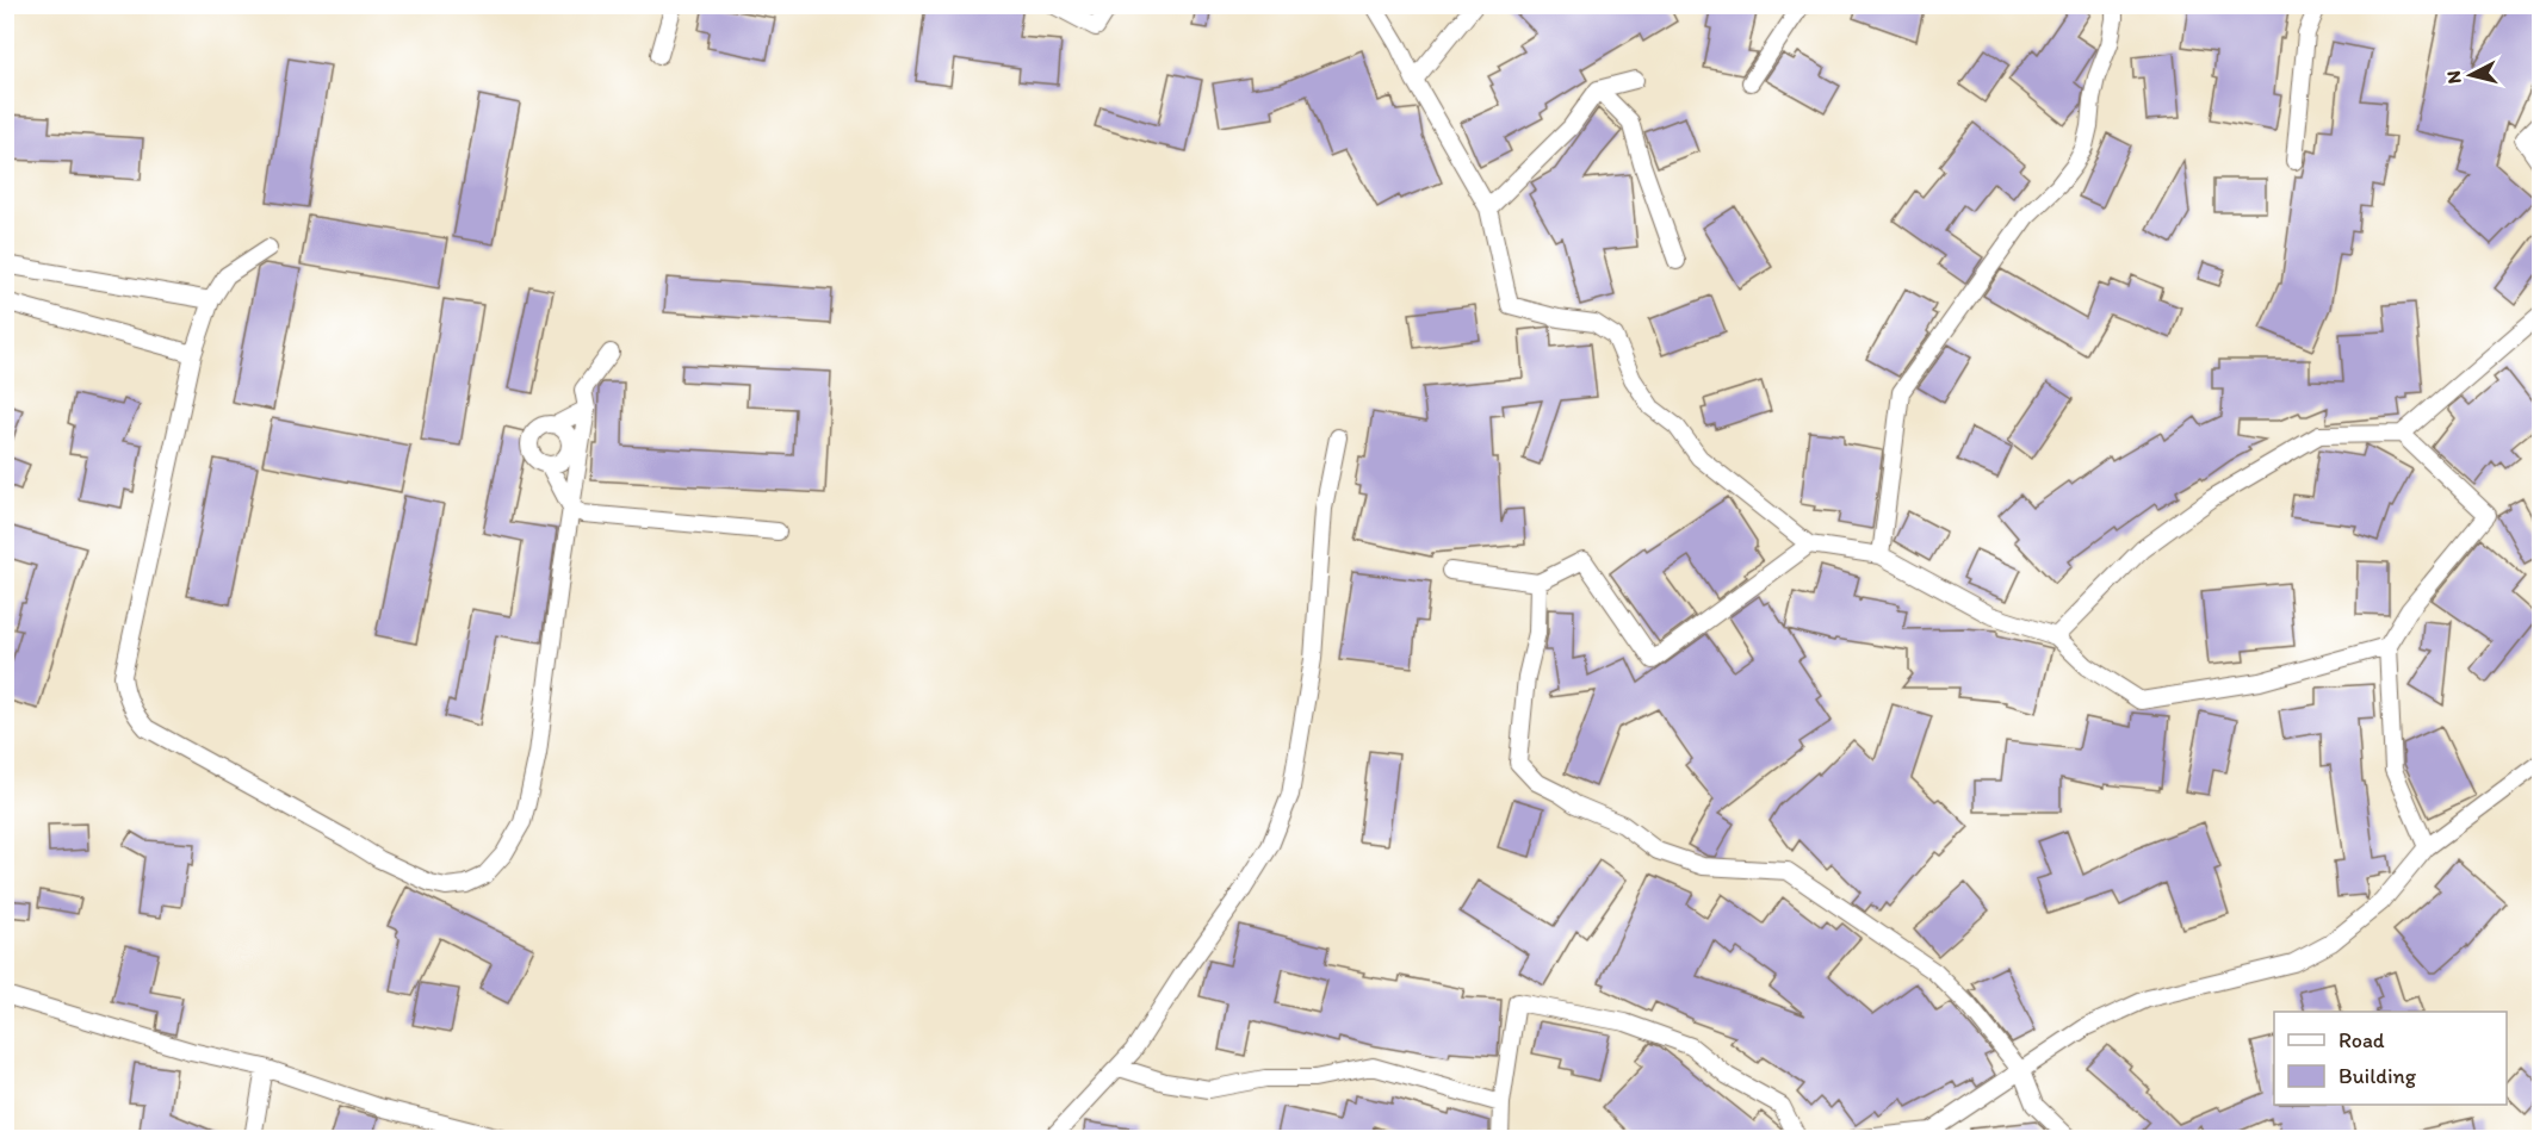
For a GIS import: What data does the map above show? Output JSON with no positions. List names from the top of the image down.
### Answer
{
  "legend": ["Road", "Building"],
  "north": "left"
}
